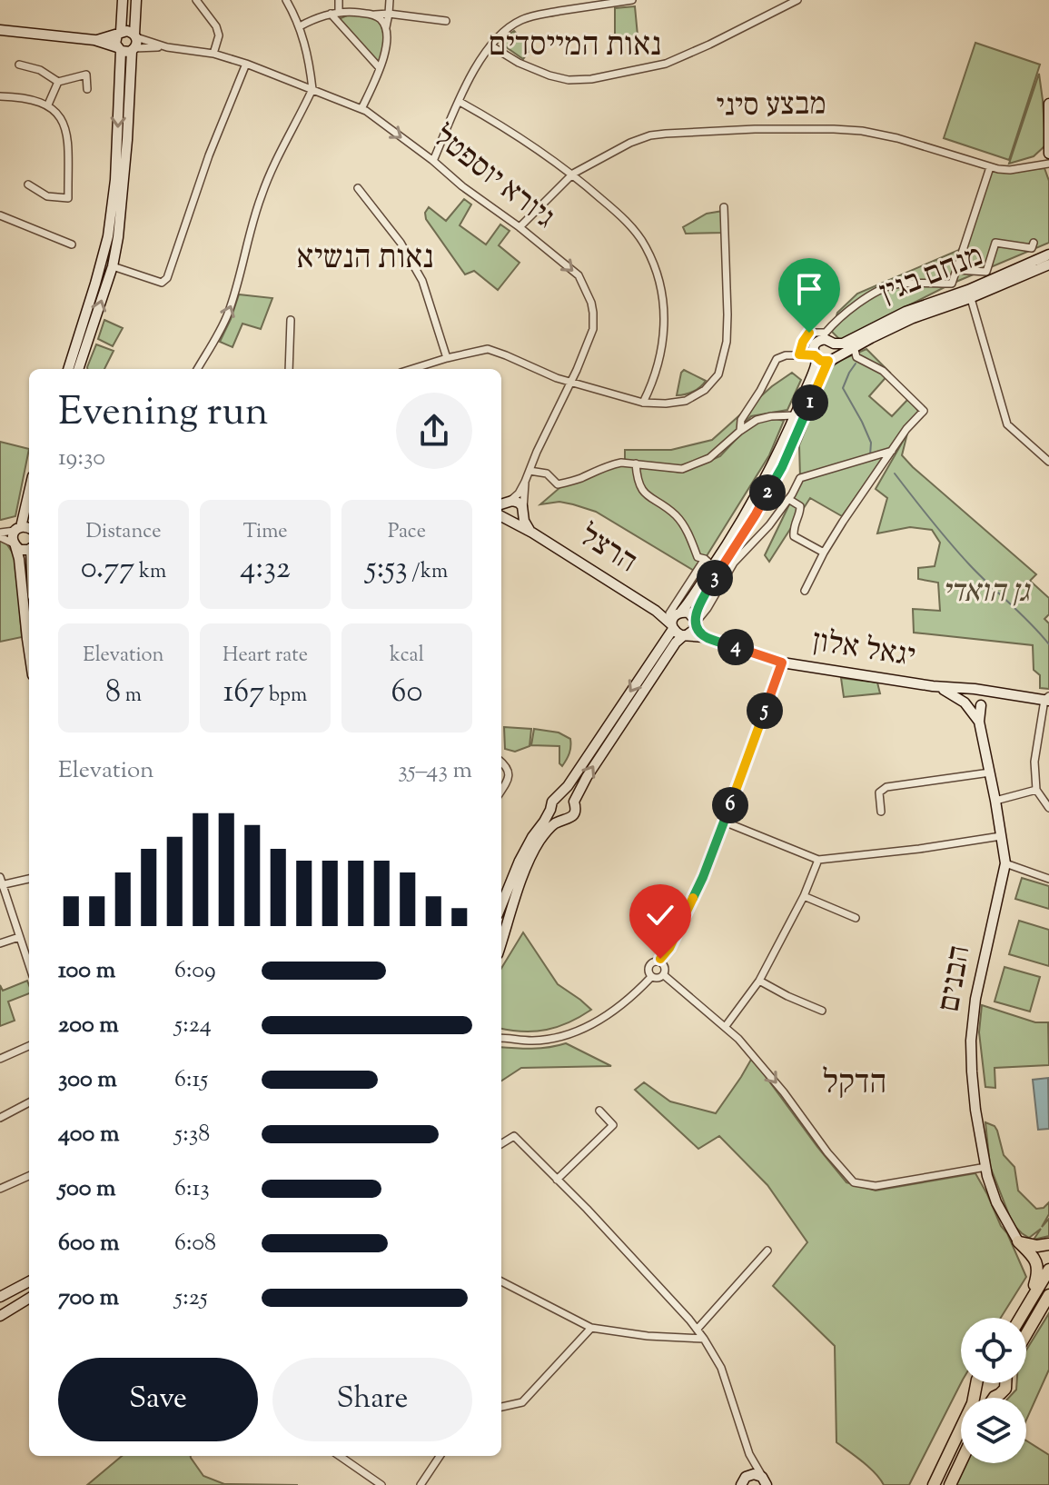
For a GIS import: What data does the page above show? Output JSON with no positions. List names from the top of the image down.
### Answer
{
  "streets": {
    "main road": [
      "מנחם בגין",
      "הרצל",
      "יגאל אלון",
      "הבנים"
    ],
    "street": ["מבצע סיני", "גיורא יוספטל"]
  },
  "crossings": [
    ["מבצע סיני", "גיורא יוספטל"],
    ["גיורא יוספטל", "הרצל"],
    ["הרצל", "יגאל אלון"],
    ["יגאל אלון", "הבנים"]
  ],
  "districts": ["נאות המייסדים", "נאות הנשיא", "הדקל"],
  "parks": ["גן הואדי"],
  "page": {
    "heading": ["Evening run", "19:30"],
    "pins": [
      "1",
      "2",
      "3",
      "4",
      "5",
      "6"
    ],
    "stats": [
      ["Distance", "0.77 km"],
      ["Time", "4:32"],
      ["Pace", "5:53 /km"],
      ["Elevation", "8 m"],
      ["Heart rate", "167 bpm"],
      ["kcal", "60"]
    ],
    "chart": ["Elevation", "35–43 m"],
    "list": [
      {
        "name": "100 m",
        "note": "6:09"
      },
      {
        "name": "200 m",
        "note": "5:24"
      },
      {
        "name": "300 m",
        "note": "6:15"
      },
      {
        "name": "400 m",
        "note": "5:38"
      },
      {
        "name": "500 m",
        "note": "6:13"
      },
      {
        "name": "600 m",
        "note": "6:08"
      },
      {
        "name": "700 m",
        "note": "5:25"
      }
    ],
    "buttons": ["Save", "Share"]
  }
}
